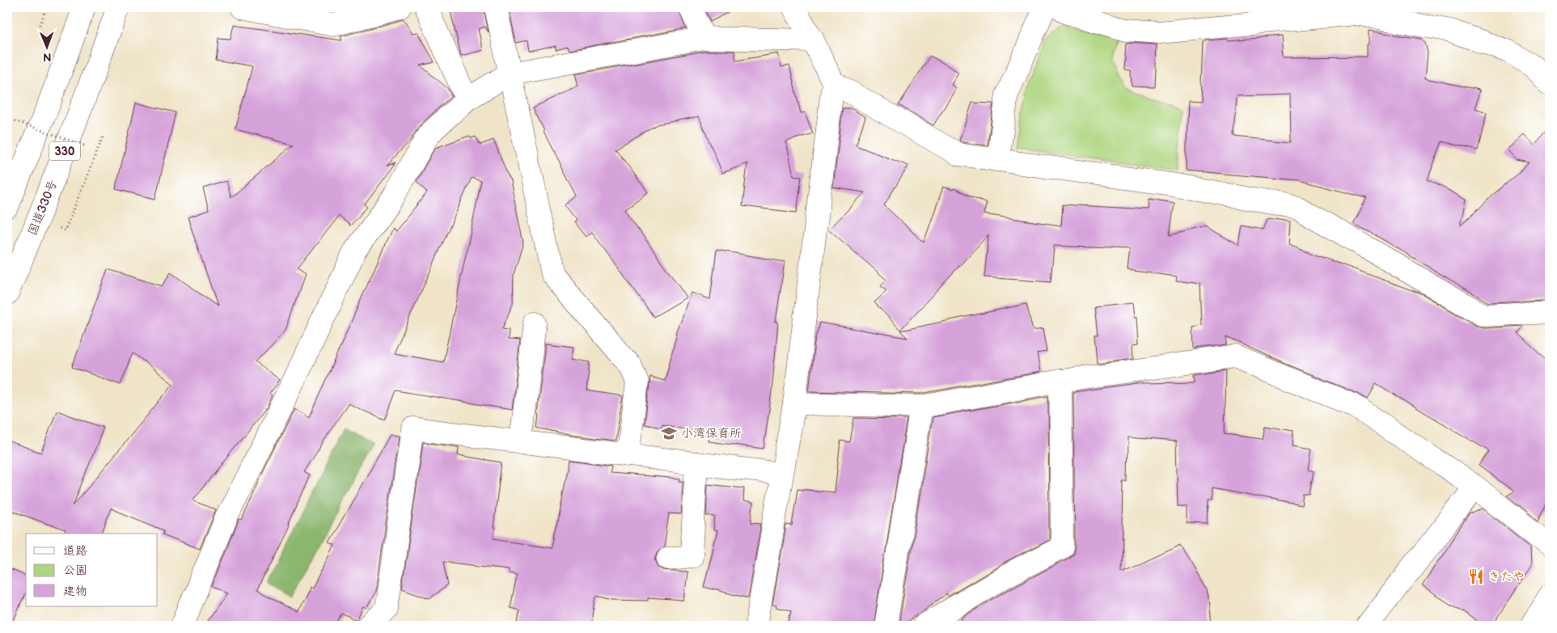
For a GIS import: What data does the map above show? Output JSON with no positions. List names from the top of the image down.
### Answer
{
  "streets": {
    "main road": ["330", "国道330号"]
  },
  "places": {
    "school or university": ["小湾保育所"],
    "restaurant": ["きたや"]
  },
  "legend": ["道路", "公園", "建物"],
  "north": "bottom"
}
